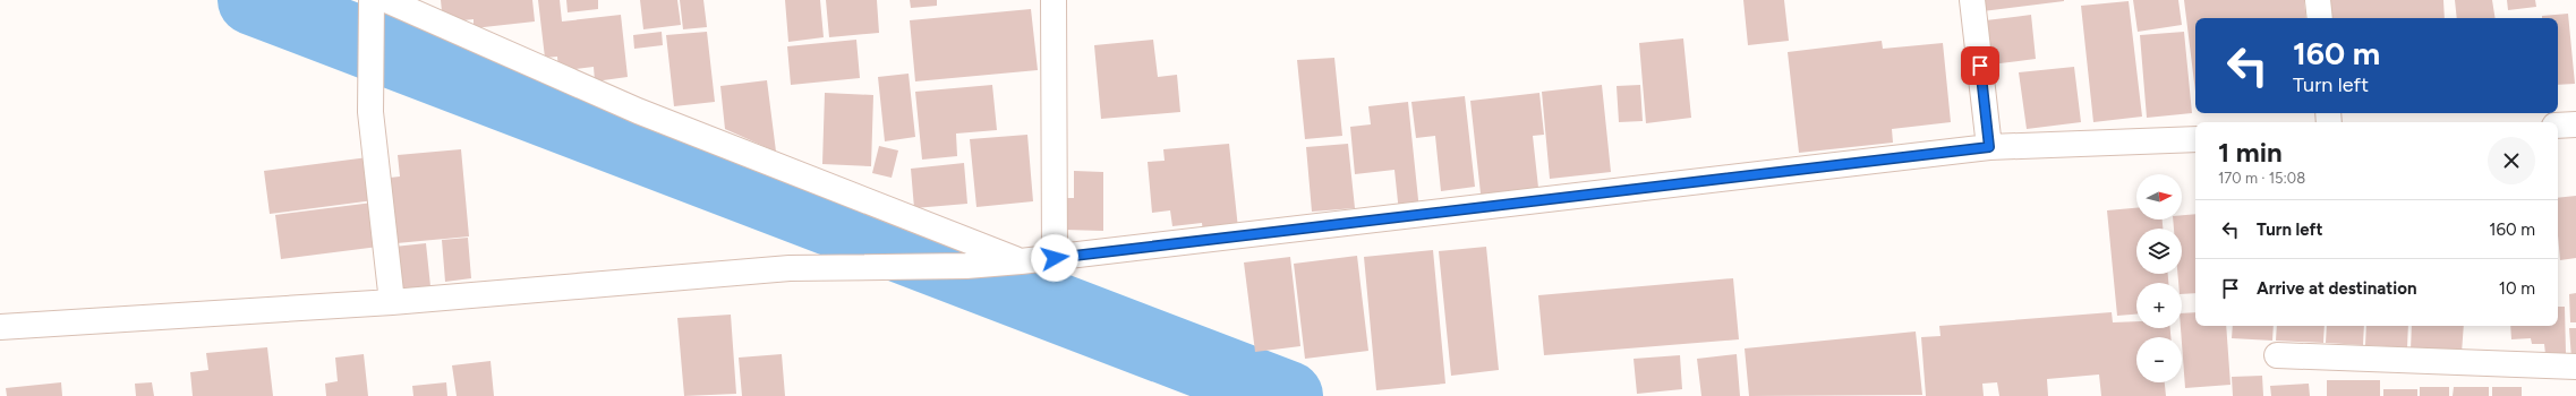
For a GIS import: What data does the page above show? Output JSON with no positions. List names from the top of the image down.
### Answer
{
  "north": "right",
  "page": {
    "turn": ["160 m", "Turn left"],
    "heading": ["1 min", "170 m · 15:08"],
    "map_buttons": ["+", "−"],
    "list": [
      {
        "name": "Turn left",
        "value": "160 m"
      },
      {
        "name": "Arrive at destination",
        "value": "10 m"
      }
    ]
  }
}
